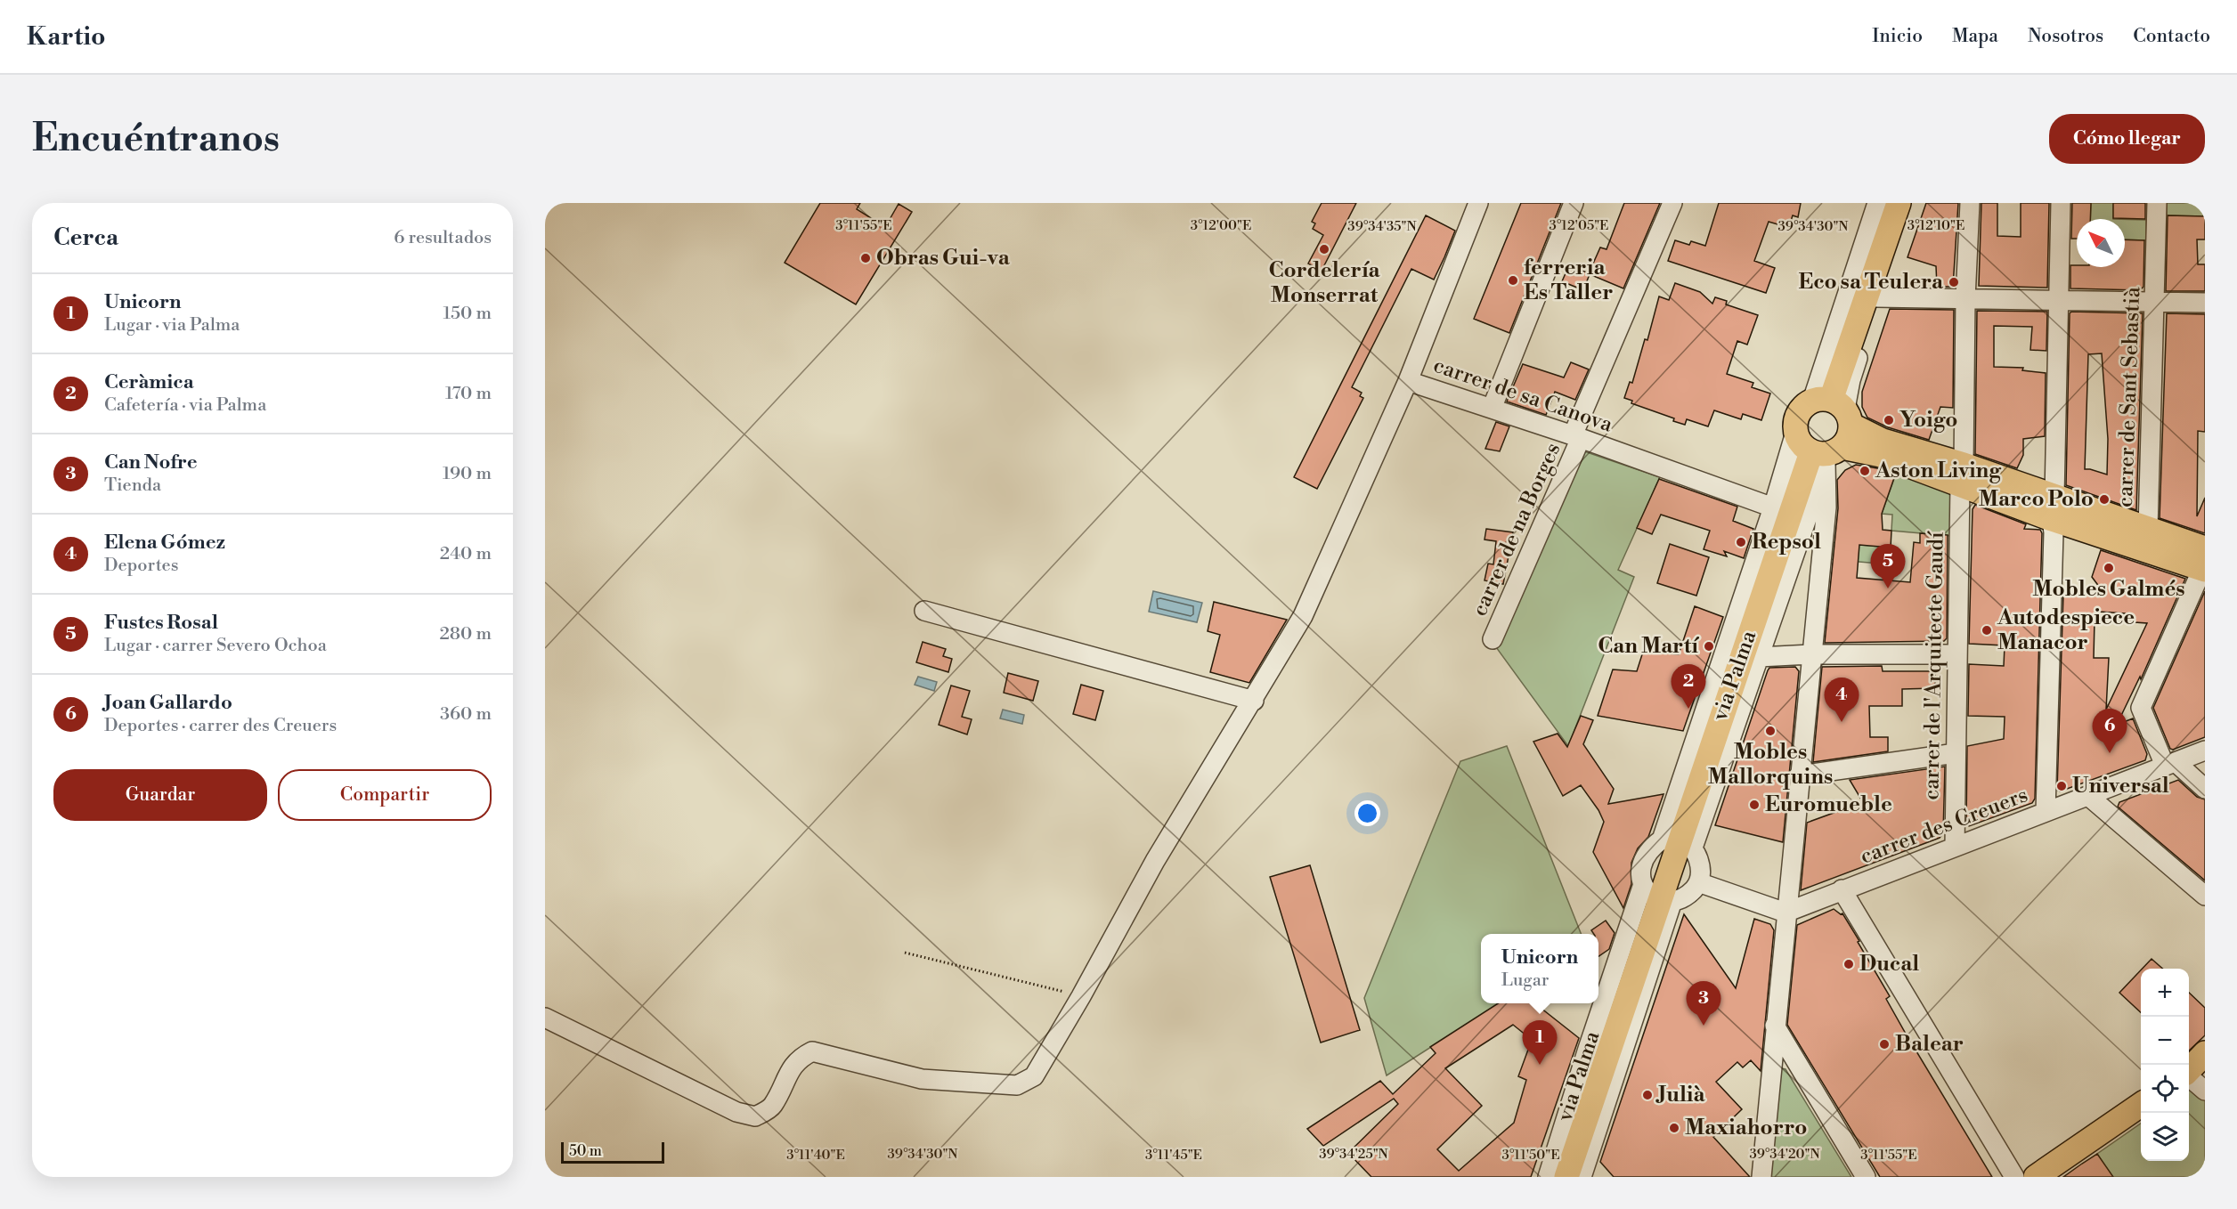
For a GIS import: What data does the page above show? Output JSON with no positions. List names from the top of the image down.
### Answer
{
  "streets": {
    "main road": ["via Palma"],
    "street": [
      "carrer de sa Canova",
      "carrer de Sant Sebastià",
      "carrer de na Borges",
      "carrer de l'Arquitecte Gaudí",
      "carrer des Creuers"
    ]
  },
  "crossings": [
    ["carrer de sa Canova", "carrer de na Borges"],
    ["carrer de sa Canova", "via Palma"],
    ["carrer de l'Arquitecte Gaudí", "carrer des Creuers"]
  ],
  "places": [
    "Cordelería Monserrat",
    "Obras Gui-va",
    "ferreria Es Taller",
    "Eco sa Teulera",
    "Yoigo",
    "Aston Living",
    "Marco Polo",
    "Repsol",
    "Mobles Galmés",
    "Autodespiece Manacor",
    "Can Martí",
    "Mobles Mallorquins",
    "Universal",
    "Euromueble",
    "Ducal",
    "Balear",
    "Julià",
    "Maxiahorro"
  ],
  "scale_bar": "50 m",
  "north": "top left",
  "page": {
    "header": "Kartio",
    "nav": [
      "Inicio",
      "Mapa",
      "Nosotros",
      "Contacto"
    ],
    "buttons": [
      "Cómo llegar",
      ["Guardar", "Compartir"]
    ],
    "title": "Encuéntranos",
    "heading": ["Cerca", "6 resultados"],
    "list": [
      {
        "mark": "1",
        "name": "Unicorn",
        "note": "Lugar · via Palma",
        "value": "150 m"
      },
      {
        "mark": "2",
        "name": "Ceràmica",
        "note": "Cafetería · via Palma",
        "value": "170 m"
      },
      {
        "mark": "3",
        "name": "Can Nofre",
        "note": "Tienda",
        "value": "190 m"
      },
      {
        "mark": "4",
        "name": "Elena Gómez",
        "note": "Deportes",
        "value": "240 m"
      },
      {
        "mark": "5",
        "name": "Fustes Rosal",
        "note": "Lugar · carrer Severo Ochoa",
        "value": "280 m"
      },
      {
        "mark": "6",
        "name": "Joan Gallardo",
        "note": "Deportes · carrer des Creuers",
        "value": "360 m"
      }
    ],
    "pins": [
      "5",
      "2",
      "4",
      "6",
      "3",
      "1"
    ],
    "popup": ["Unicorn", "Lugar"],
    "map_buttons": ["+", "−"],
    "scale": "50 m"
  },
  "coordinates": [
    "3°11'55\"E",
    "3°12'00\"E",
    "3°12'05\"E",
    "3°12'10\"E",
    "39°34'35\"N",
    "39°34'30\"N",
    "39°34'25\"N",
    "39°34'20\"N",
    "3°11'40\"E",
    "3°11'45\"E",
    "3°11'50\"E"
  ]
}
